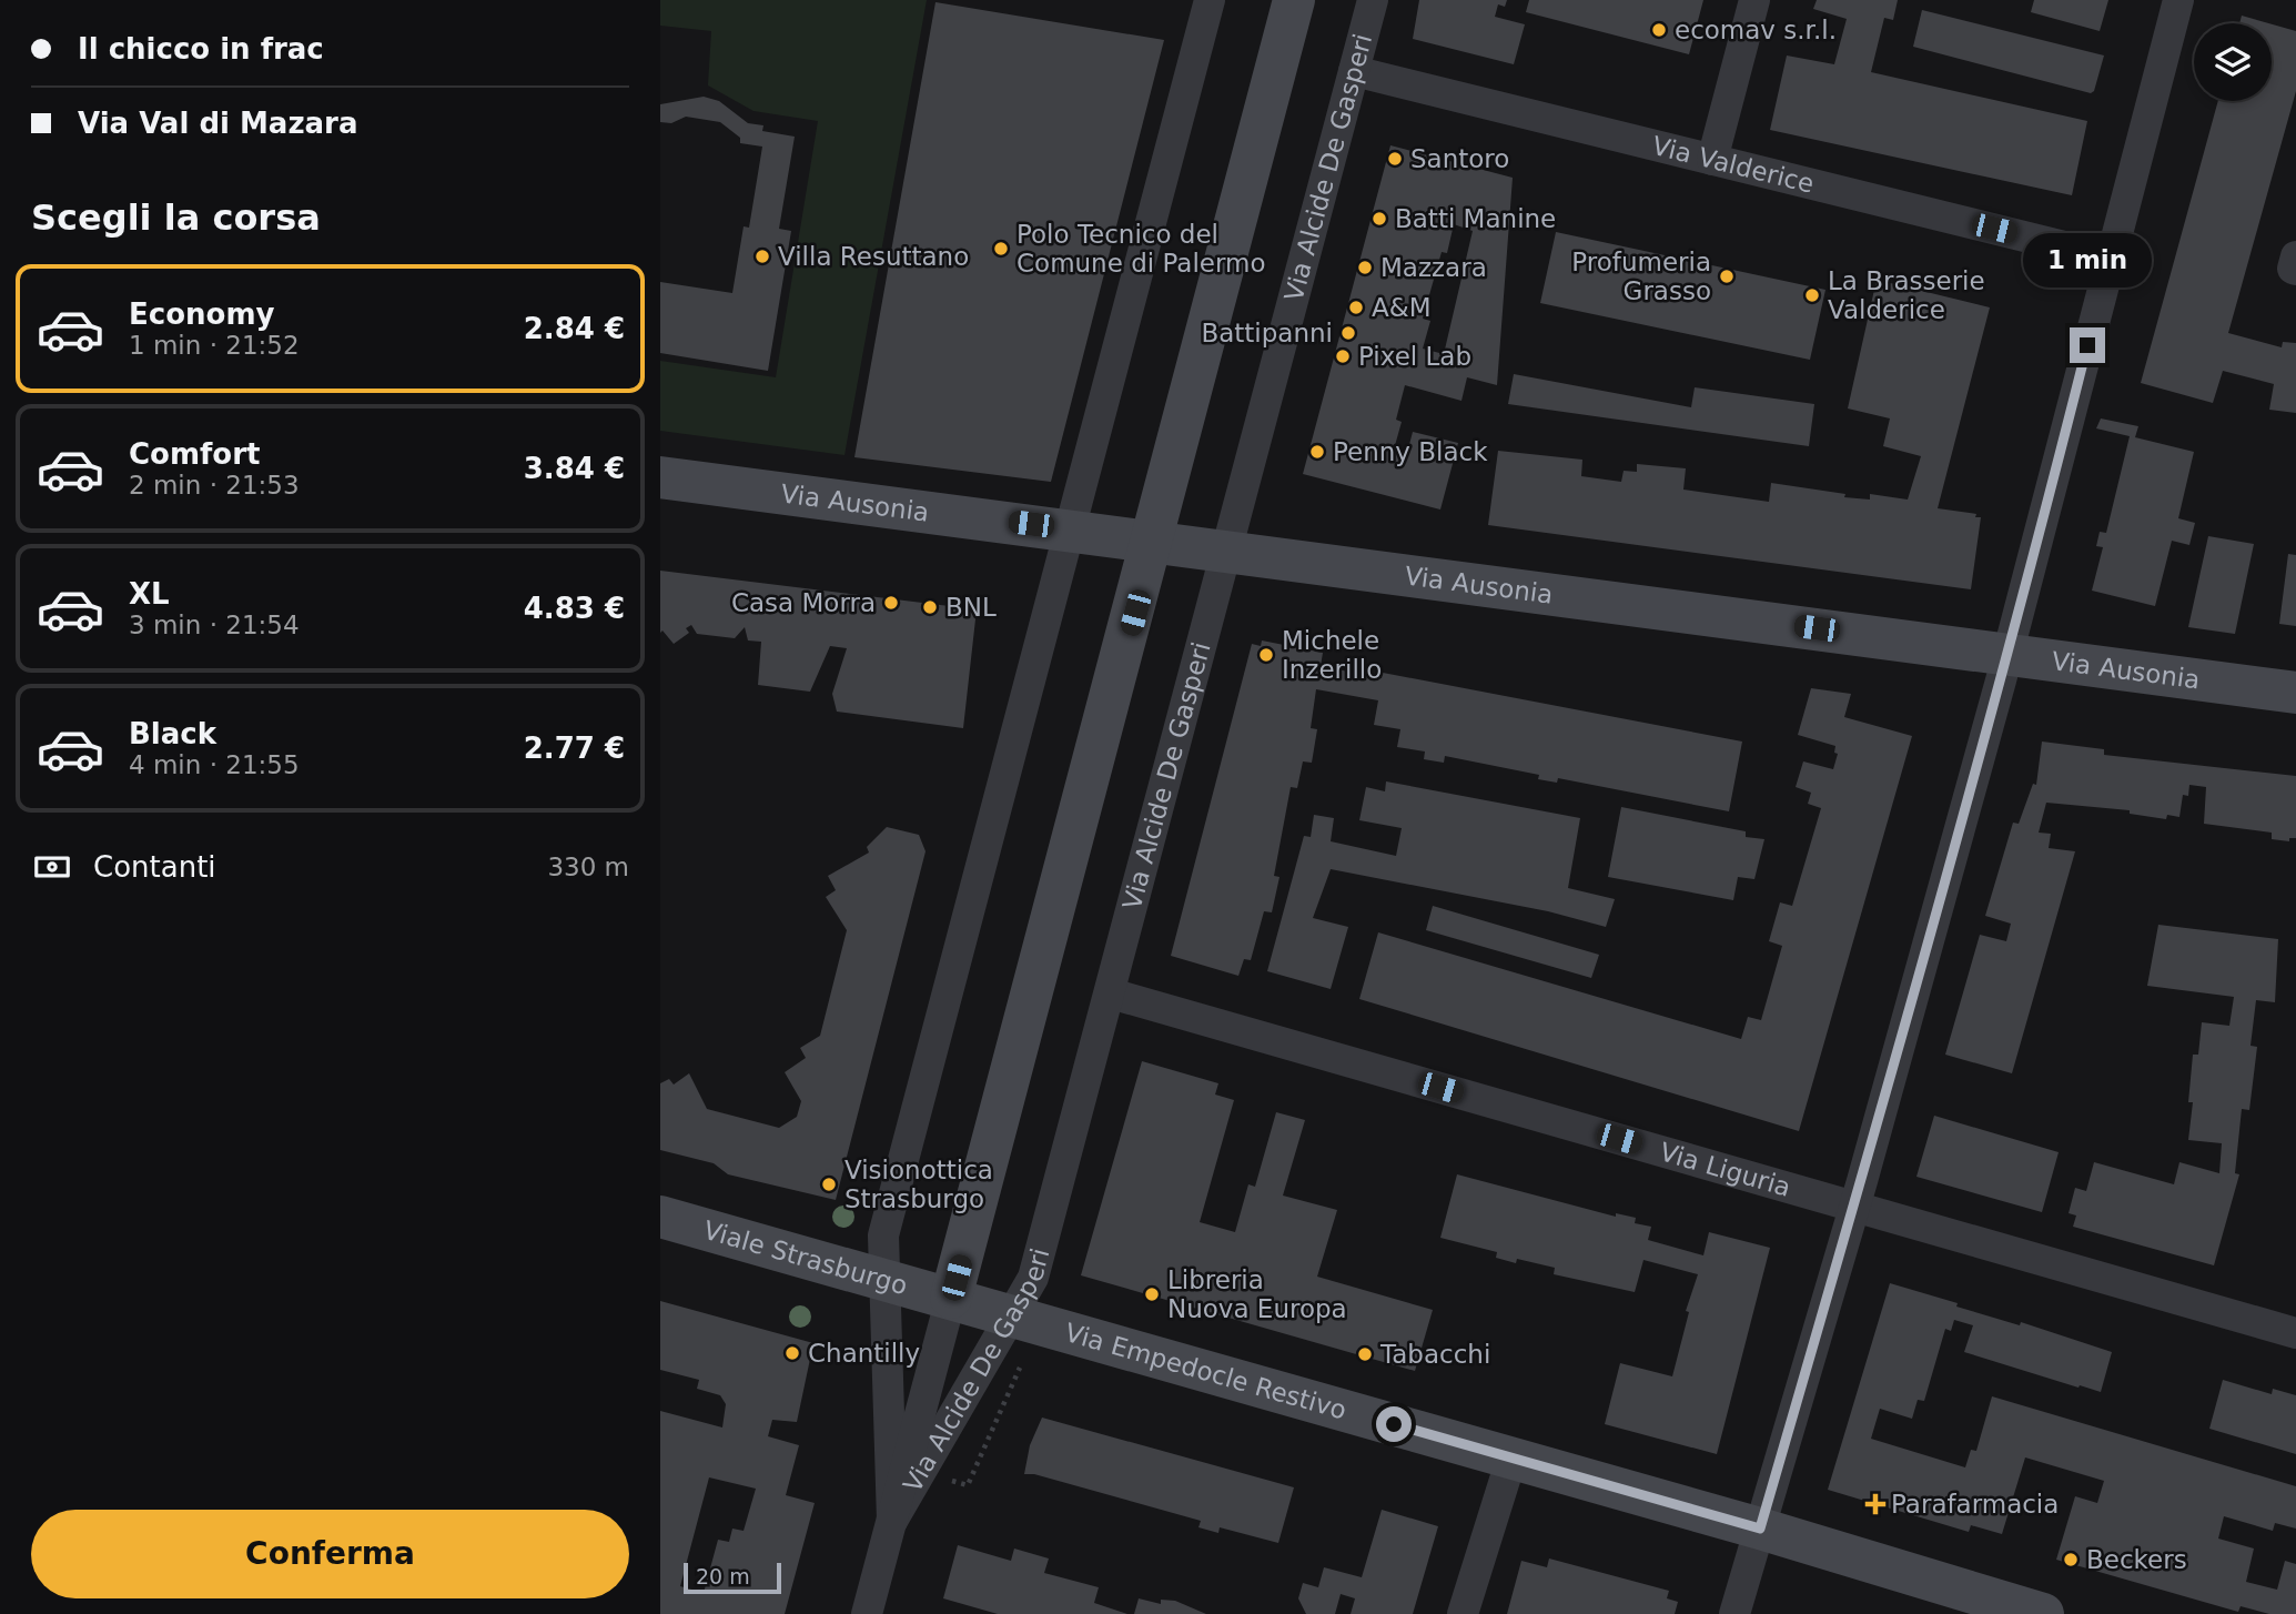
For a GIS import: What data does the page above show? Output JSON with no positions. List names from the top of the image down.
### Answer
{
  "streets": {
    "street": [
      "Via Valderice",
      "Via Alcide De Gasperi",
      "Via Ausonia",
      "Via Liguria",
      "Viale Strasburgo",
      "Via Empedocle Restivo"
    ]
  },
  "crossings": [
    ["Via Valderice", "Via Alcide De Gasperi"],
    ["Via Alcide De Gasperi", "Via Ausonia"],
    ["Via Alcide De Gasperi", "Via Liguria"],
    ["Via Alcide De Gasperi", "Viale Strasburgo"],
    ["Via Alcide De Gasperi", "Via Empedocle Restivo"],
    ["Viale Strasburgo", "Via Empedocle Restivo"]
  ],
  "places": {
    "other": [
      "ecomav s.r.l.",
      "Santoro",
      "Batti Manine",
      "Polo Tecnico del Comune di Palermo",
      "Villa Resuttano",
      "Mazzara",
      "Profumeria Grasso",
      "La Brasserie Valderice",
      "A&M",
      "Battipanni",
      "Pixel Lab",
      "Penny Black",
      "Casa Morra",
      "BNL",
      "Michele Inzerillo",
      "Visionottica Strasburgo",
      "Libreria Nuova Europa",
      "Chantilly",
      "Tabacchi",
      "Beckers"
    ],
    "health": ["Parafarmacia"]
  },
  "scale_bar": "20 m",
  "page": {
    "banner": ["Il chicco in frac", "Via Val di Mazara"],
    "heading": "Scegli la corsa",
    "bubble": "1 min",
    "list": [
      {
        "name": "Economy",
        "note": "1 min · 21:52",
        "value": "2.84 €"
      },
      {
        "name": "Comfort",
        "note": "2 min · 21:53",
        "value": "3.84 €"
      },
      {
        "name": "XL",
        "note": "3 min · 21:54",
        "value": "4.83 €"
      },
      {
        "name": "Black",
        "note": "4 min · 21:55",
        "value": "2.77 €"
      }
    ],
    "pay": ["Contanti", "330 m"],
    "buttons": "Conferma",
    "scale": "20 m"
  }
}
